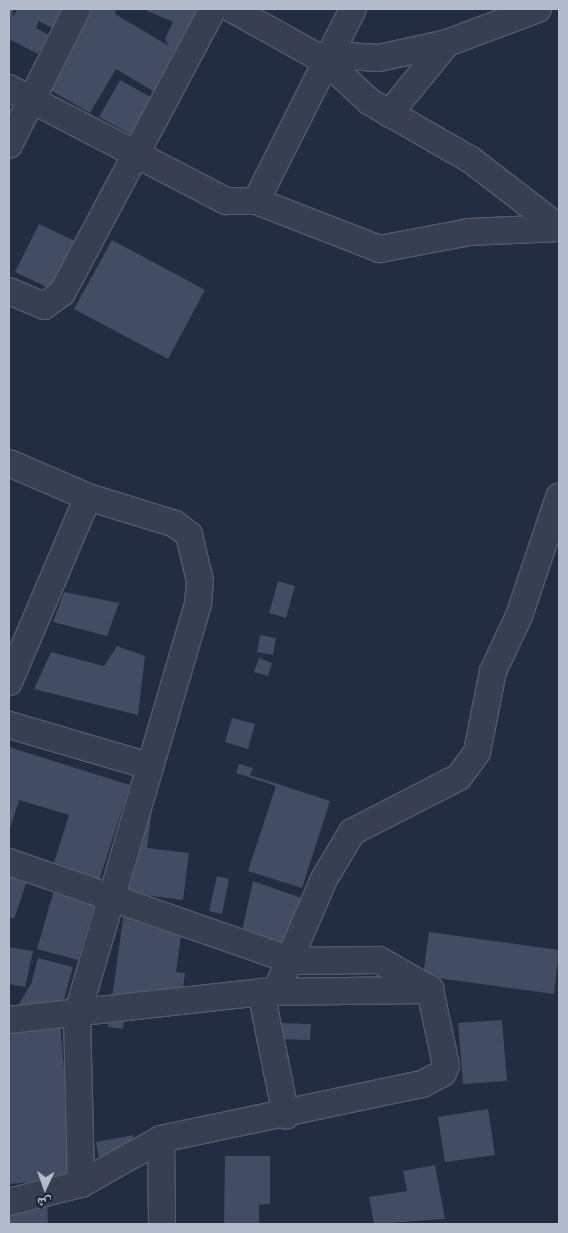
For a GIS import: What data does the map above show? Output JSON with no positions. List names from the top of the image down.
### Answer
{
  "north": "bottom"
}
